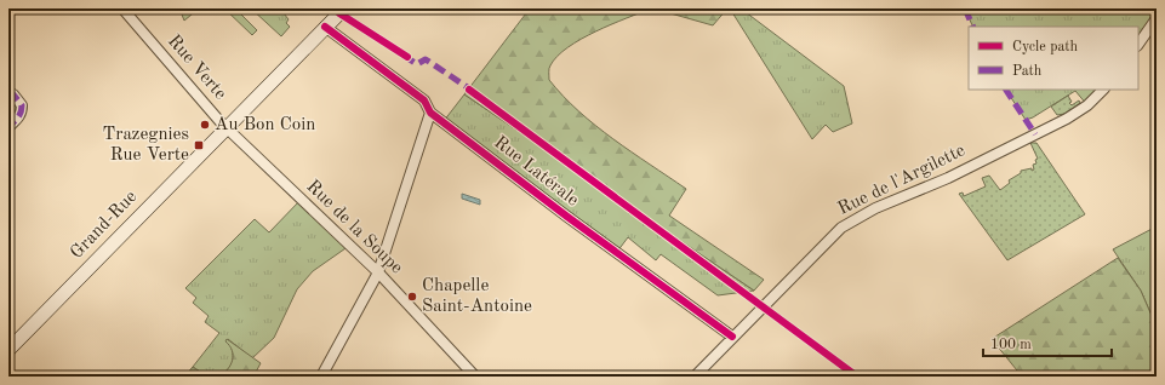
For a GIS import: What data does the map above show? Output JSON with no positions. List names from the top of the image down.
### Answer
{
  "streets": {
    "main road": ["Grand-Rue"],
    "street": [
      "Rue Verte",
      "Rue Latérale",
      "Rue de l'Argilette",
      "Rue de la Soupe"
    ]
  },
  "crossings": [
    ["Rue Verte", "Grand-Rue"],
    ["Rue Verte", "Rue de la Soupe"],
    ["Rue Latérale", "Rue de l'Argilette"],
    ["Rue Latérale", "Grand-Rue"],
    ["Grand-Rue", "Rue de la Soupe"]
  ],
  "places": {
    "other": ["Au Bon Coin", "Chapelle Saint-Antoine"],
    "transit": ["Trazegnies Rue Verte"]
  },
  "legend": ["Cycle path", "Path"],
  "scale_bar": "100 m"
}
